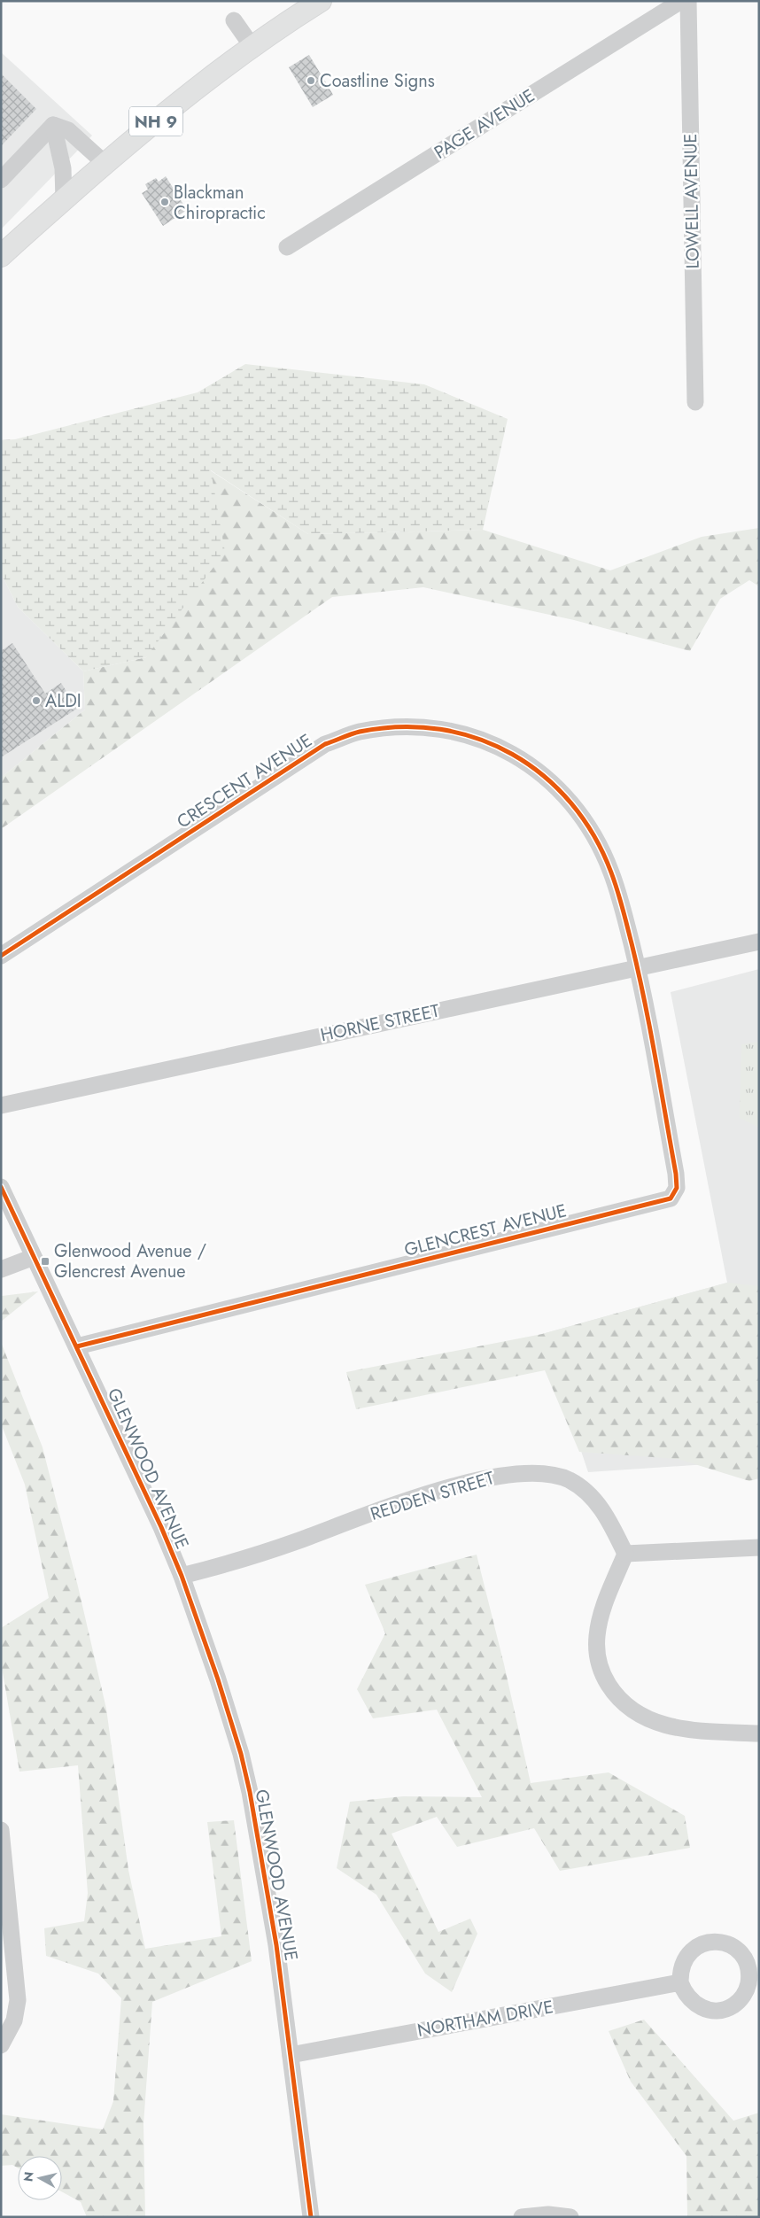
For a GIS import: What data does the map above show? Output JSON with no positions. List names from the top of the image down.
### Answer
{
  "streets": {
    "main road": ["NH 9"],
    "street": [
      "PAGE AVENUE",
      "LOWELL AVENUE",
      "CRESCENT AVENUE",
      "HORNE STREET",
      "GLENCREST AVENUE",
      "GLENWOOD AVENUE",
      "REDDEN STREET",
      "NORTHAM DRIVE"
    ]
  },
  "crossings": [
    ["CRESCENT AVENUE", "HORNE STREET"],
    ["CRESCENT AVENUE", "GLENCREST AVENUE"],
    ["HORNE STREET", "GLENCREST AVENUE"],
    ["GLENCREST AVENUE", "GLENWOOD AVENUE"],
    ["GLENWOOD AVENUE", "REDDEN STREET"],
    ["GLENWOOD AVENUE", "NORTHAM DRIVE"]
  ],
  "places": {
    "other": ["Coastline Signs", "Blackman Chiropractic", "ALDI"],
    "transit": ["Glenwood Avenue / Glencrest Avenue"]
  },
  "north": "left"
}
